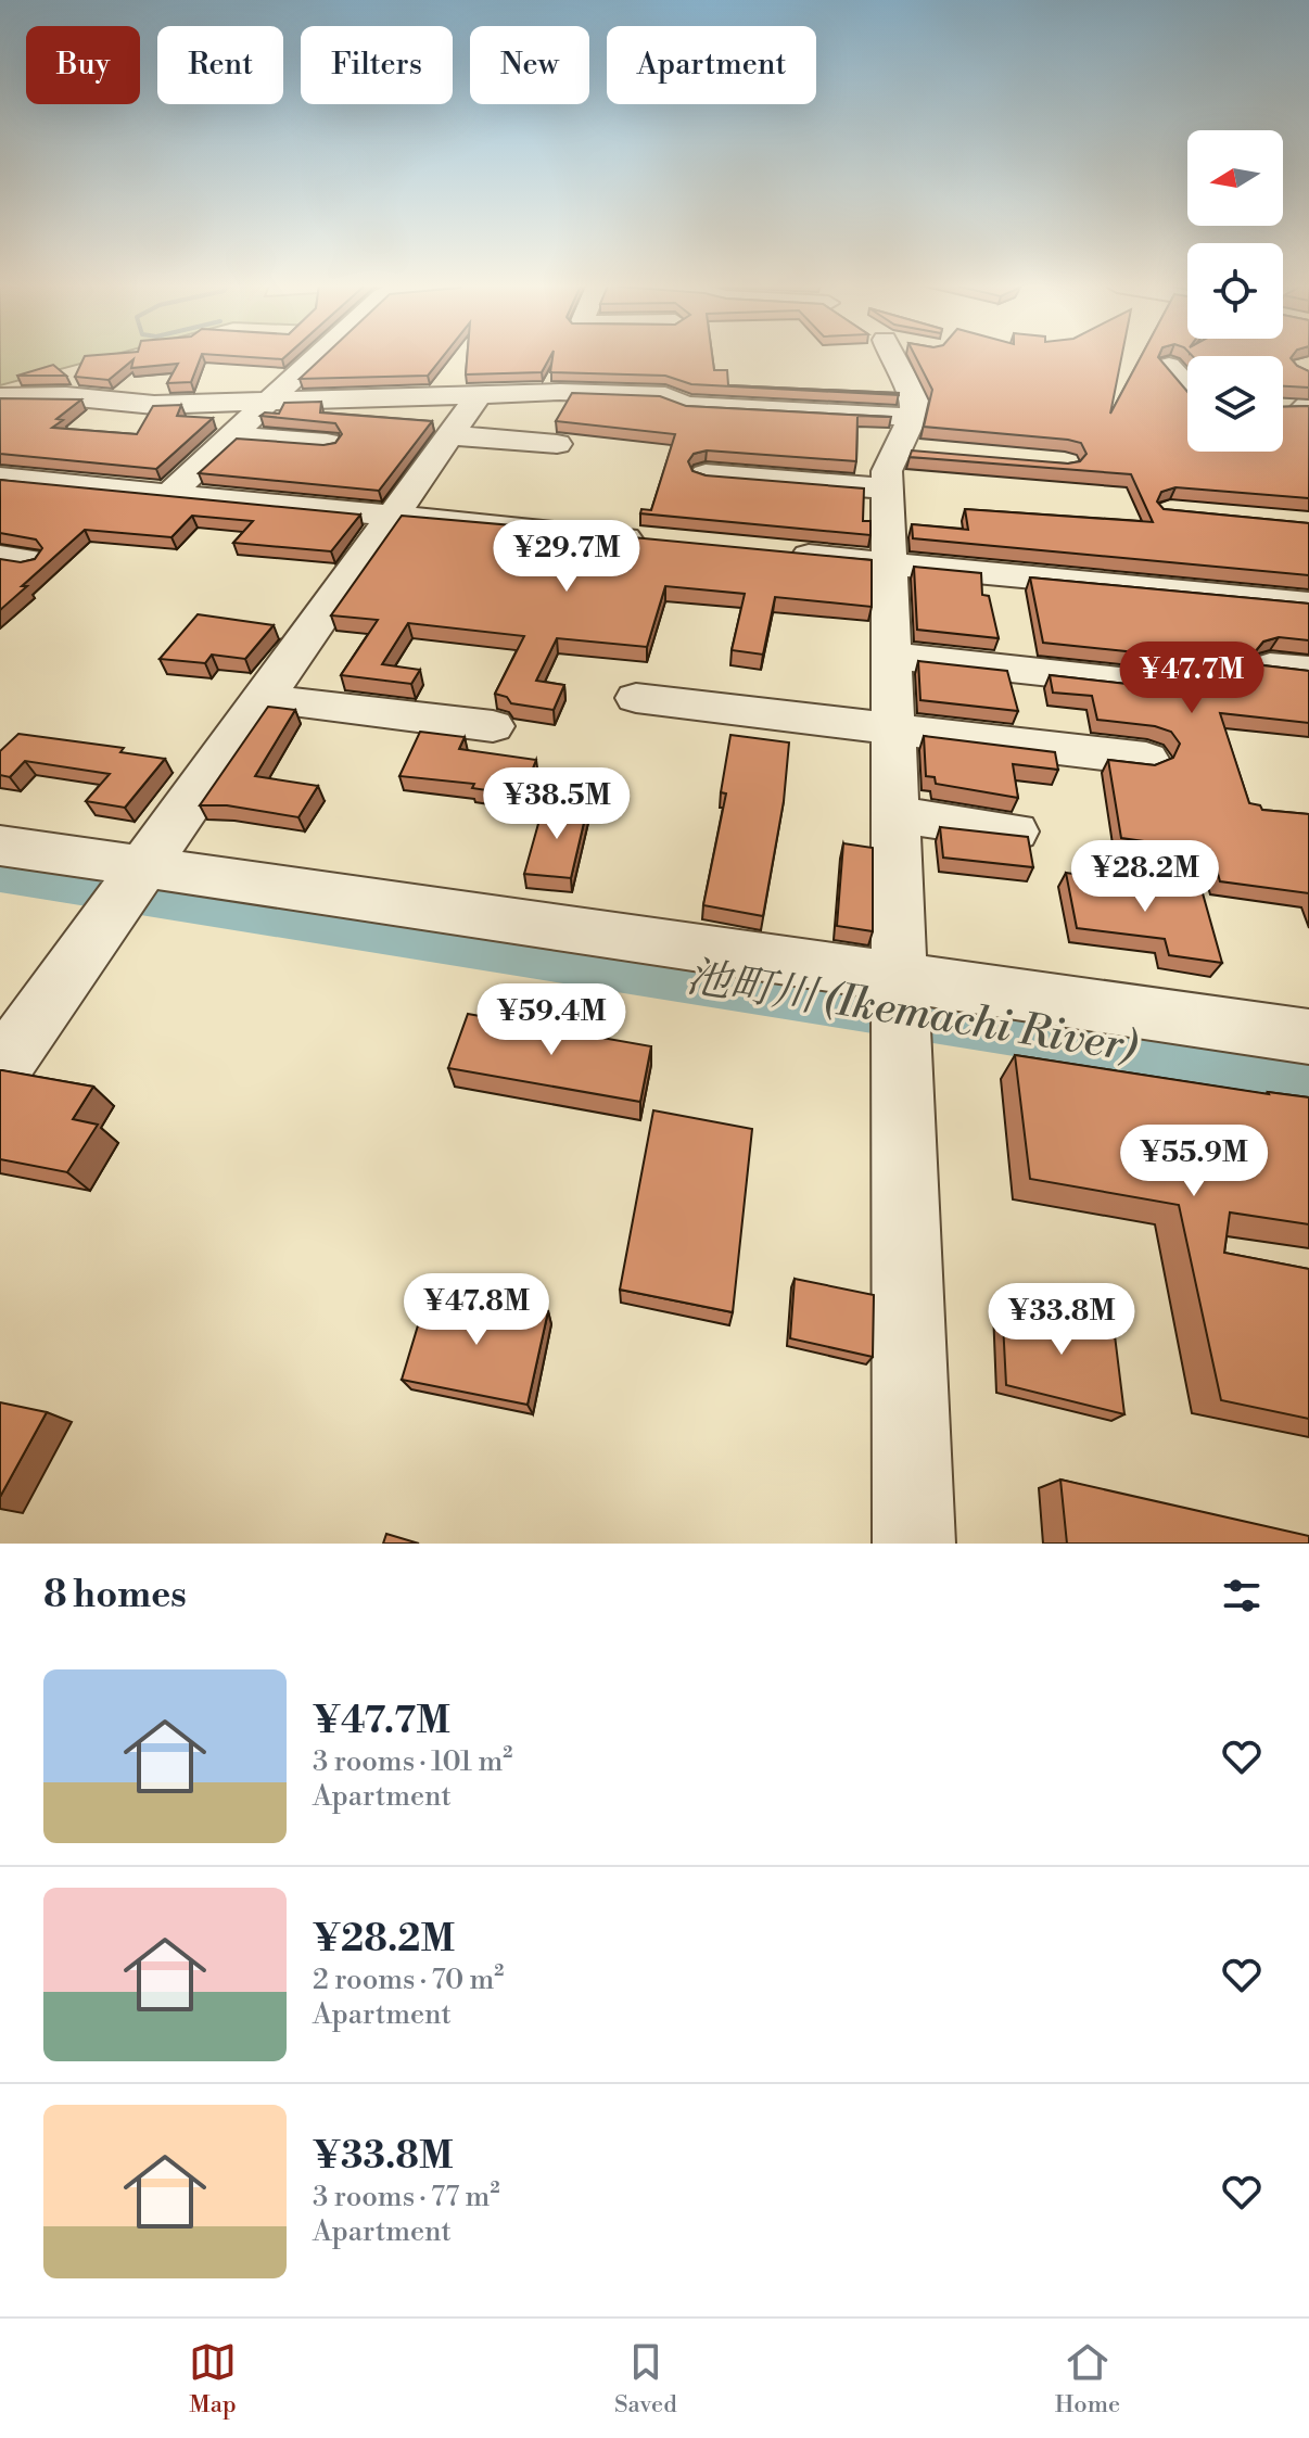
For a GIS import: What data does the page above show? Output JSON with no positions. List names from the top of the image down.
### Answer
{
  "water": ["池町川 (Ikemachi River)"],
  "north": "left",
  "page": {
    "chip": [
      "Buy",
      "Rent",
      "Filters",
      "New",
      "Apartment"
    ],
    "price": [
      "¥29.7M",
      "¥47.7M",
      "¥38.5M",
      "¥28.2M",
      "¥59.4M",
      "¥55.9M",
      "¥47.8M",
      "¥33.8M"
    ],
    "heading": "8 homes",
    "list": [
      {
        "name": "¥47.7M",
        "note": "3 rooms · 101 m² · Apartment"
      },
      {
        "name": "¥28.2M",
        "note": "2 rooms · 70 m² · Apartment"
      },
      {
        "name": "¥33.8M",
        "note": "3 rooms · 77 m² · Apartment"
      }
    ],
    "tabs": ["Map", "Saved", "Home"]
  }
}
